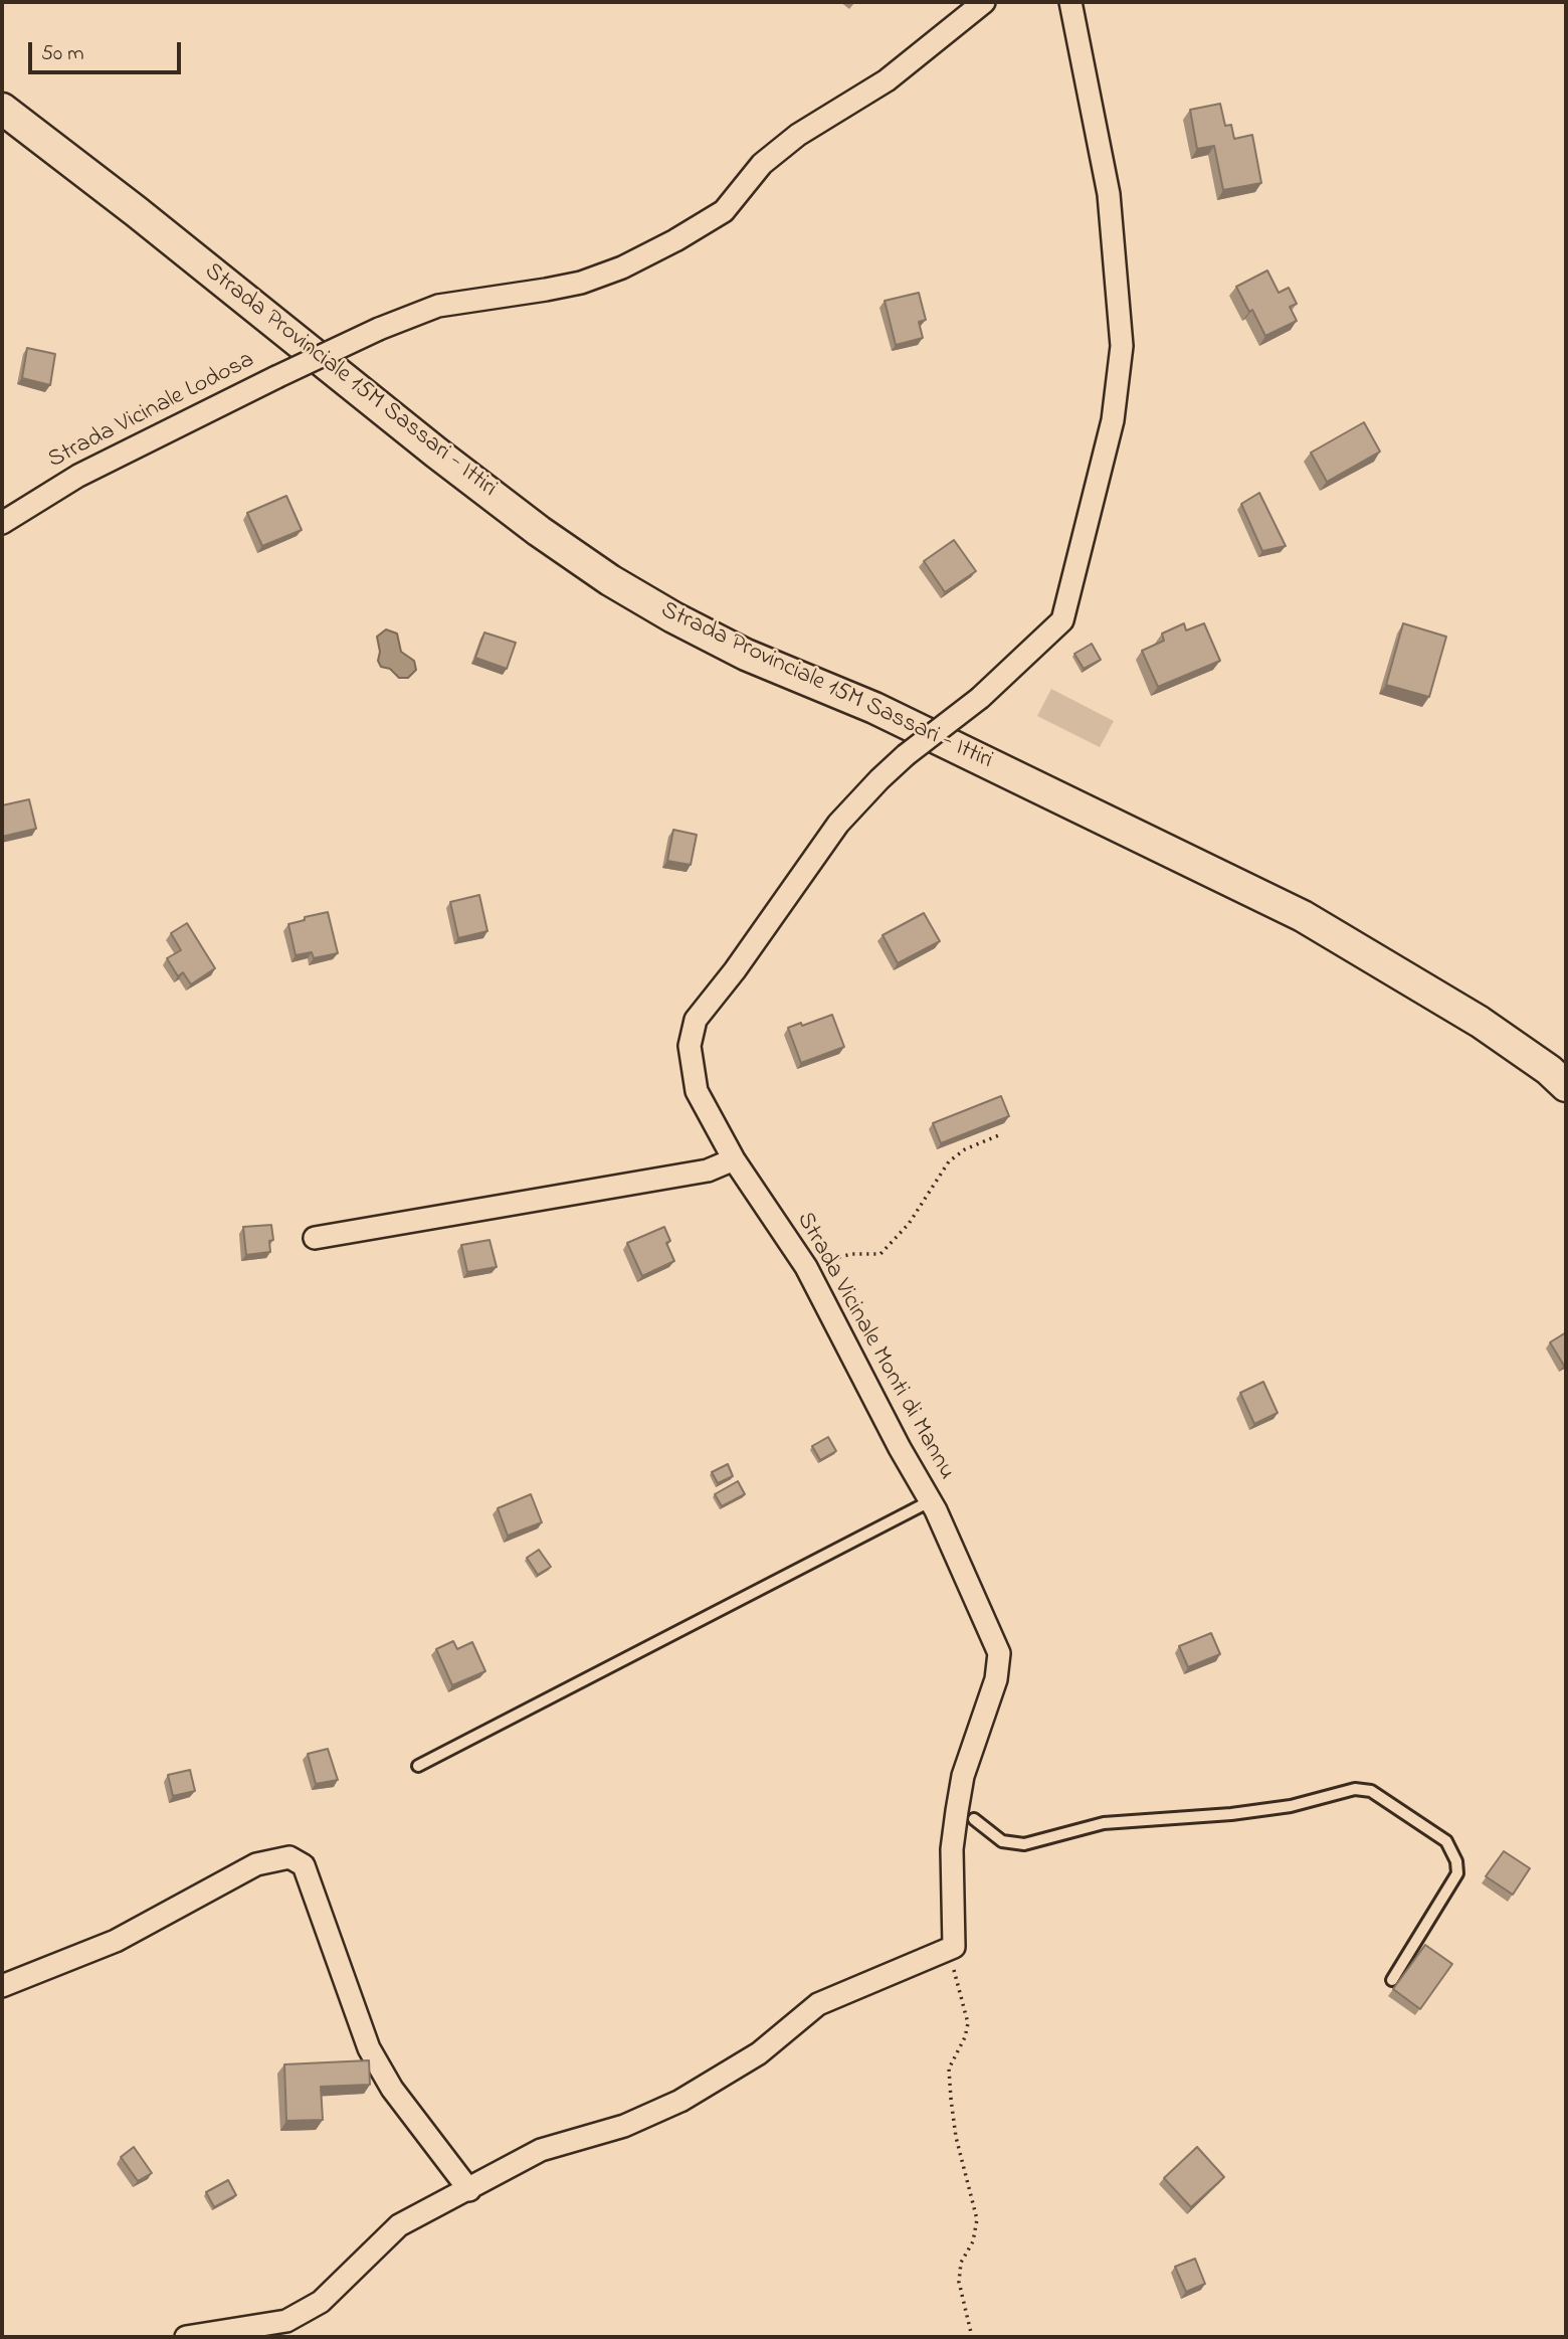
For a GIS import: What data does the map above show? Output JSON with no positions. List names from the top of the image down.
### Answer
{
  "streets": {
    "main road": ["Strada Provinciale 15M Sassari - Ittiri"],
    "street": ["Strada Vicinale Lodosa", "Strada Vicinale Monti di Mannu"]
  },
  "scale_bar": "50 m"
}
